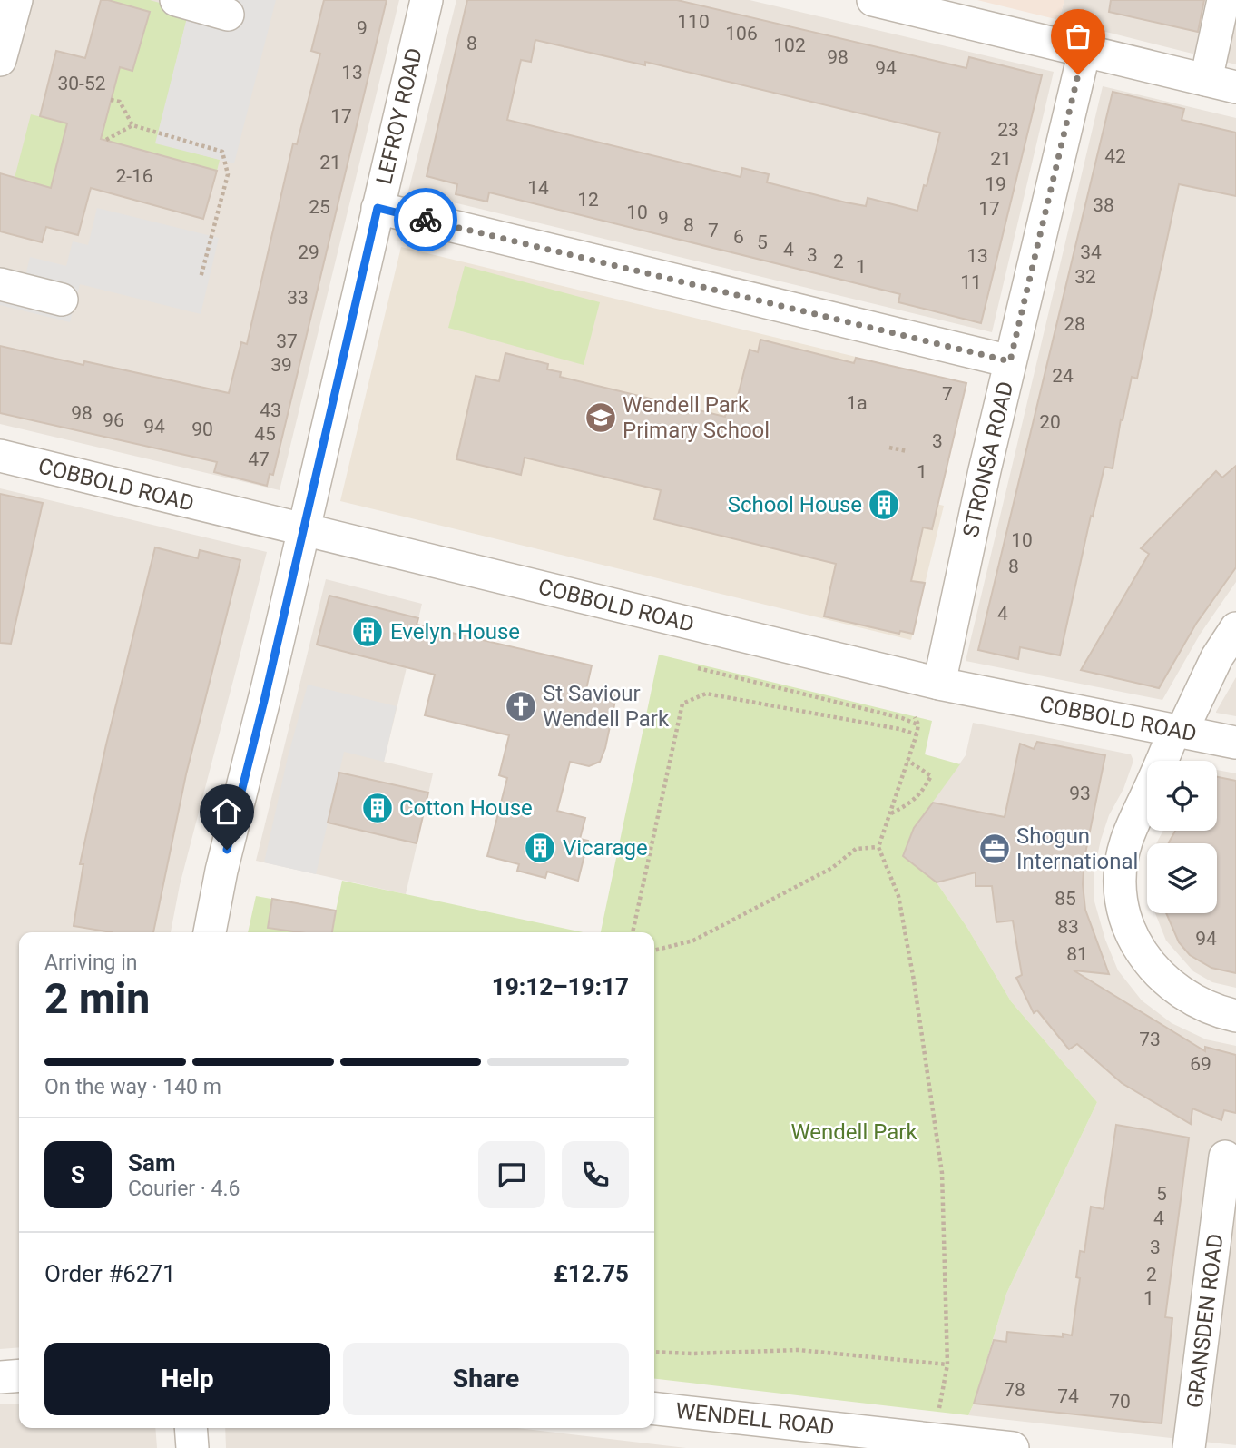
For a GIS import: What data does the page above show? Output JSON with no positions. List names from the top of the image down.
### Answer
{
  "streets": {
    "street": [
      "LEFROY ROAD",
      "STRONSA ROAD",
      "COBBOLD ROAD",
      "GRANSDEN ROAD",
      "WENDELL ROAD"
    ]
  },
  "crossings": [
    ["LEFROY ROAD", "COBBOLD ROAD"],
    ["STRONSA ROAD", "COBBOLD ROAD"]
  ],
  "parks": ["Wendell Park"],
  "places": {
    "school or university": ["Wendell Park Primary School"],
    "building": [
      "School House",
      "Evelyn House",
      "Cotton House",
      "Vicarage"
    ],
    "church": ["St Saviour Wendell Park"],
    "office": ["Shogun International"]
  },
  "house_numbers": [
    "110",
    "9",
    "106",
    "8",
    "102",
    "98",
    "94",
    "13",
    "30-52",
    "17",
    "23",
    "42",
    "21",
    "21",
    "2-16",
    "19",
    "14",
    "12",
    "38",
    "25",
    "17",
    "10",
    "9",
    "8",
    "7",
    "6",
    "5",
    "4",
    "29",
    "34",
    "3",
    "13",
    "2",
    "1",
    "32",
    "11",
    "33",
    "28",
    "37",
    "39",
    "24",
    "7",
    "1a",
    "43",
    "98",
    "96",
    "20",
    "94",
    "90",
    "45",
    "3",
    "47",
    "1",
    "10",
    "8",
    "4",
    "93",
    "85",
    "83",
    "94",
    "81",
    "73",
    "69",
    "5",
    "4",
    "3",
    "2",
    "1",
    "78",
    "74",
    "70"
  ],
  "page": {
    "heading": ["2 min", "Arriving in", "19:12–19:17"],
    "panel": [
      "Sam",
      "Courier · 4.6",
      "Order #6271",
      "£12.75"
    ],
    "bar": "On the way · 140 m",
    "round": "S",
    "buttons": ["Help", "Share"]
  }
}
